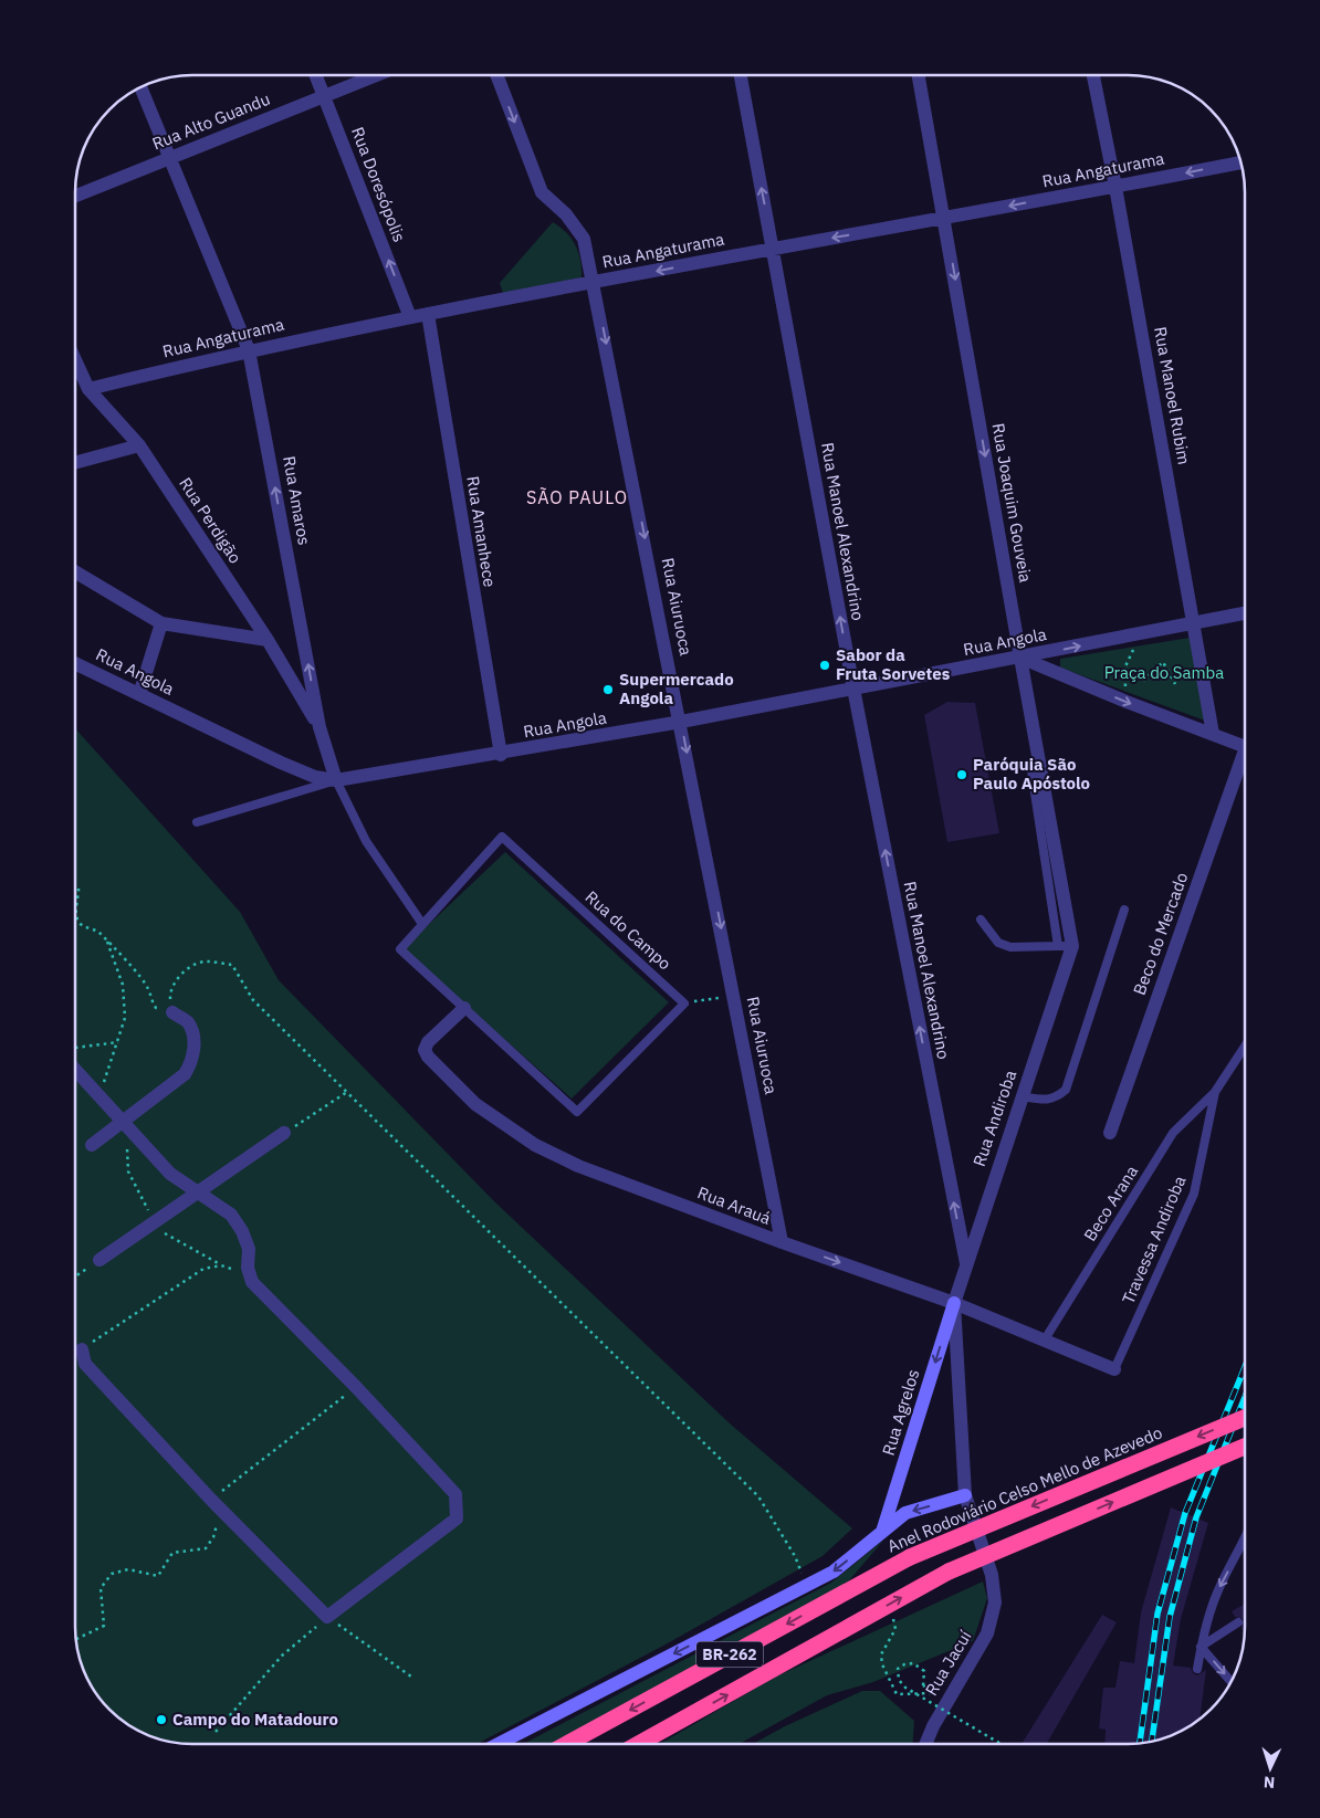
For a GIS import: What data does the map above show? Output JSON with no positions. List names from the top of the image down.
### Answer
{
  "streets": {
    "highway": ["Anel Rodoviário Celso Mello de Azevedo", "BR-262"],
    "main road": ["Rua Agrelos"],
    "street": [
      "Rua Alto Guandu",
      "Rua Angaturama",
      "Rua Doresópolis",
      "Rua Manoel Rubim",
      "Rua Amaros",
      "Rua Joaquim Gouveia",
      "Rua Perdigão",
      "Rua Amanhece",
      "Rua Manoel Alexandrino",
      "Rua Aiuruoca",
      "Rua Angola",
      "Beco do Mercado",
      "Rua Andiroba",
      "Rua Arauá",
      "Rua Jacuí"
    ],
    "lane": ["Rua do Campo", "Beco Arana", "Travessa Andiroba"]
  },
  "crossings": [
    ["Rua Alto Guandu", "Rua Doresópolis"],
    ["Rua Alto Guandu", "Rua Amaros"],
    ["Rua Angaturama", "Rua Doresópolis"],
    ["Rua Angaturama", "Rua Manoel Rubim"],
    ["Rua Angaturama", "Rua Amaros"],
    ["Rua Angaturama", "Rua Joaquim Gouveia"],
    ["Rua Angaturama", "Rua Perdigão"],
    ["Rua Angaturama", "Rua Amanhece"],
    ["Rua Angaturama", "Rua Manoel Alexandrino"],
    ["Rua Angaturama", "Rua Aiuruoca"],
    ["Rua Manoel Rubim", "Rua Angola"],
    ["Rua Amaros", "Rua Perdigão"],
    ["Rua Amaros", "Rua Angola"],
    ["Rua Amaros", "Rua do Campo"],
    ["Rua Joaquim Gouveia", "Rua Angola"],
    ["Rua Joaquim Gouveia", "Rua Andiroba"],
    ["Rua Amanhece", "Rua Angola"],
    ["Rua Manoel Alexandrino", "Rua Angola"],
    ["Rua Manoel Alexandrino", "Rua Andiroba"],
    ["Rua Aiuruoca", "Rua Angola"],
    ["Rua Aiuruoca", "Rua Arauá"],
    ["Rua do Campo", "Rua Arauá"],
    ["Rua Andiroba", "Rua Arauá"],
    ["Rua Andiroba", "Rua Agrelos"],
    ["Beco Arana", "Rua Arauá"],
    ["Beco Arana", "Travessa Andiroba"],
    ["Rua Arauá", "Travessa Andiroba"],
    ["Rua Arauá", "Rua Agrelos"],
    ["Rua Agrelos", "Anel Rodoviário Celso Mello de Azevedo"],
    ["Anel Rodoviário Celso Mello de Azevedo", "Rua Jacuí"]
  ],
  "one_way": [
    "Rua Angaturama",
    "Rua Doresópolis",
    "Rua Amaros",
    "Rua Joaquim Gouveia",
    "Rua Manoel Alexandrino",
    "Rua Aiuruoca",
    "Rua Agrelos",
    "Anel Rodoviário Celso Mello de Azevedo"
  ],
  "districts": ["SÃO PAULO"],
  "parks": ["Praça do Samba"],
  "places": [
    "Sabor da Fruta Sorvetes",
    "Supermercado Angola",
    "Paróquia São Paulo Apóstolo",
    "Campo do Matadouro"
  ],
  "north": "bottom"
}
